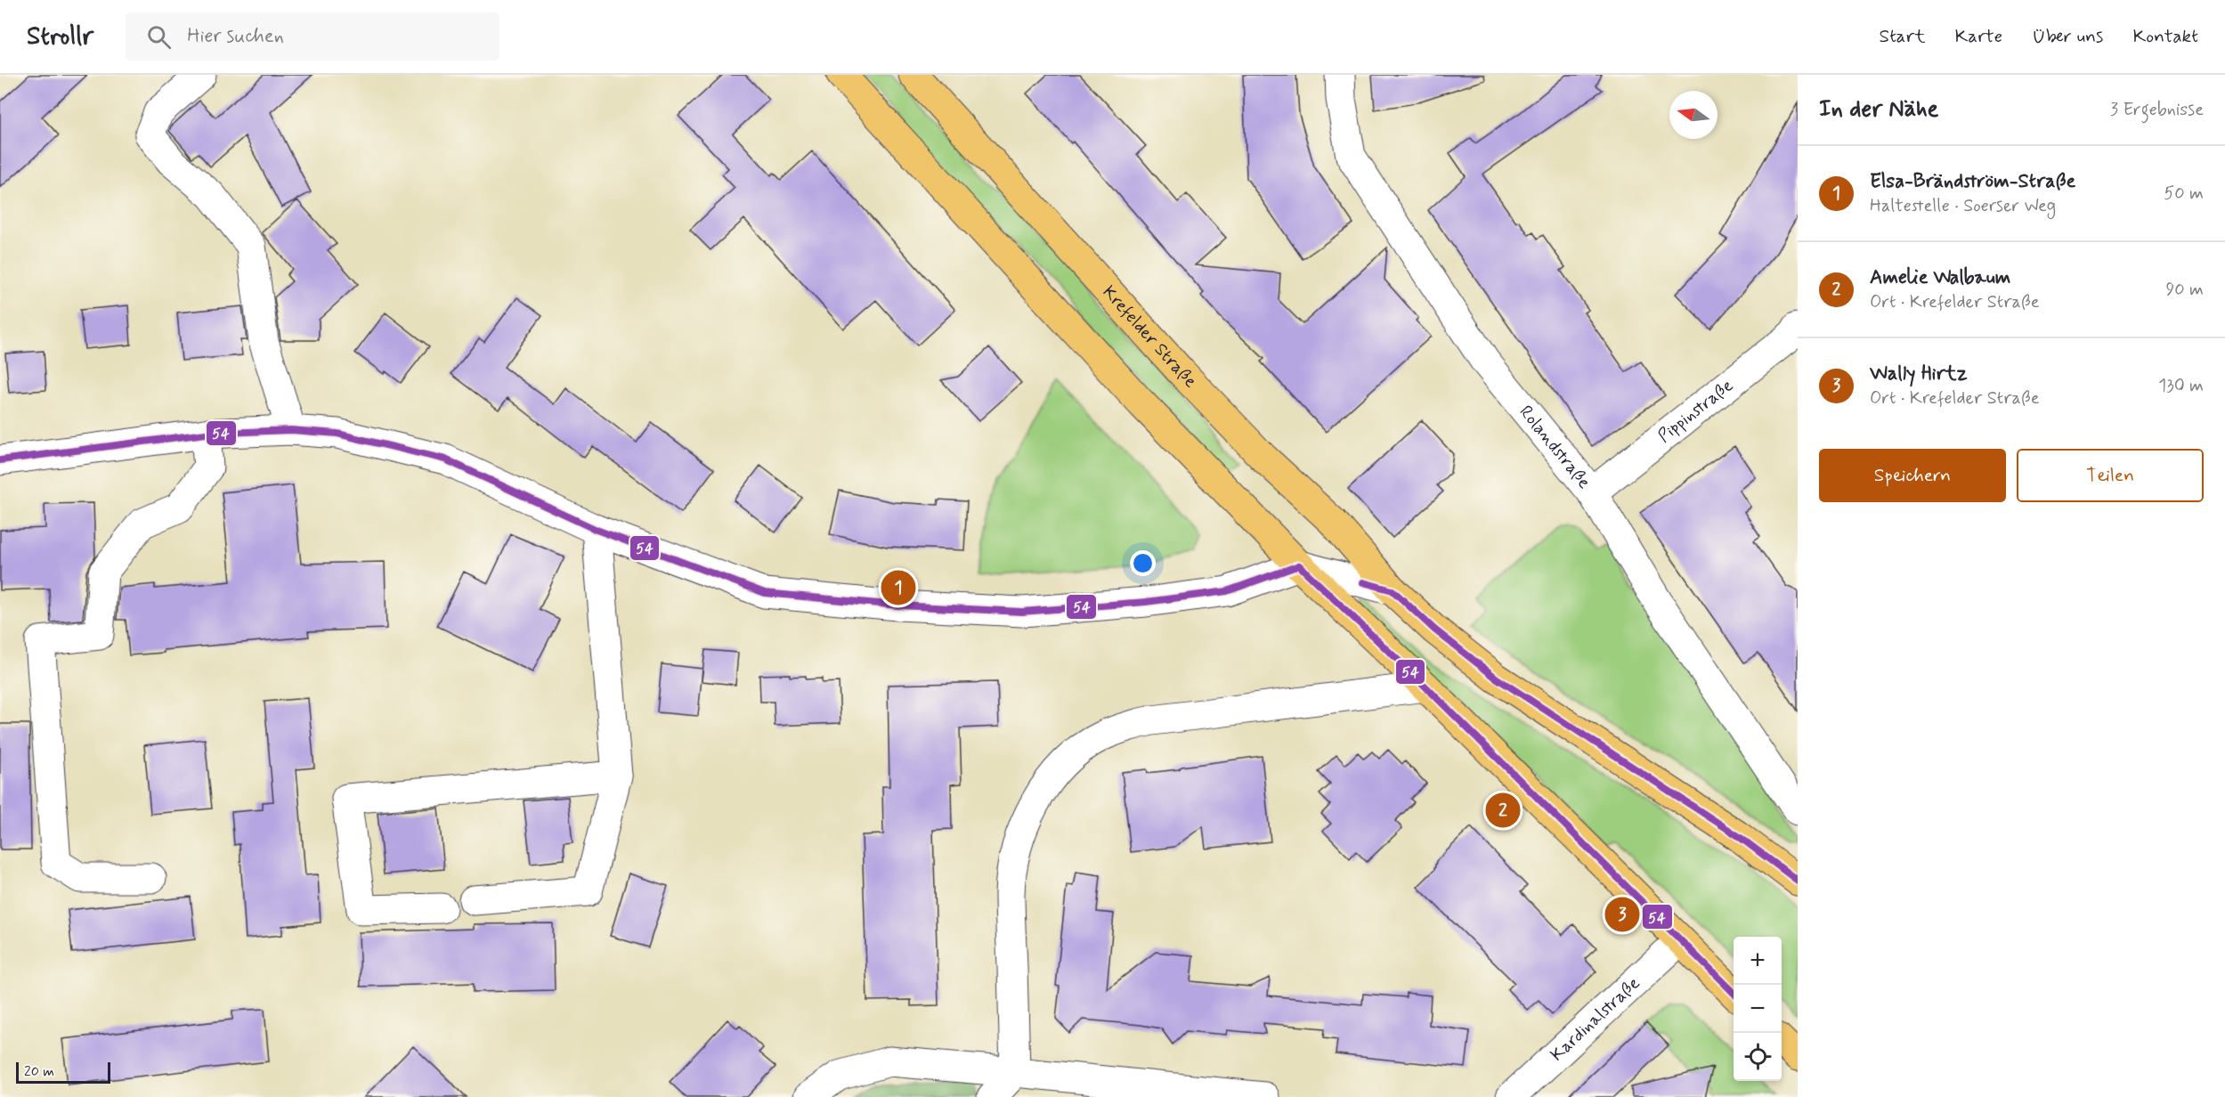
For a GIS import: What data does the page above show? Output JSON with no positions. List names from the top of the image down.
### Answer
{
  "streets": {
    "main road": ["Krefelder Straße"],
    "street": ["Pippinstraße", "Rolandstraße", "Kardinalstraße"]
  },
  "crossings": [
    ["Pippinstraße", "Rolandstraße"]
  ],
  "lines": ["transit line 54"],
  "scale_bar": "20 m",
  "north": "left",
  "page": {
    "header": "Strollr",
    "search": "Hier suchen",
    "nav": [
      "Start",
      "Karte",
      "Über uns",
      "Kontakt"
    ],
    "heading": ["In der Nähe", "3 Ergebnisse"],
    "list": [
      {
        "mark": "1",
        "name": "Elsa-Brändström-Straße",
        "note": "Haltestelle · Soerser Weg",
        "value": "50 m"
      },
      {
        "mark": "2",
        "name": "Amelie Walbaum",
        "note": "Ort · Krefelder Straße",
        "value": "90 m"
      },
      {
        "mark": "3",
        "name": "Wally Hirtz",
        "note": "Ort · Krefelder Straße",
        "value": "130 m"
      }
    ],
    "buttons": ["Speichern", "Teilen"],
    "pins": ["1", "2", "3"],
    "map_buttons": ["+", "−"],
    "scale": "20 m"
  }
}
